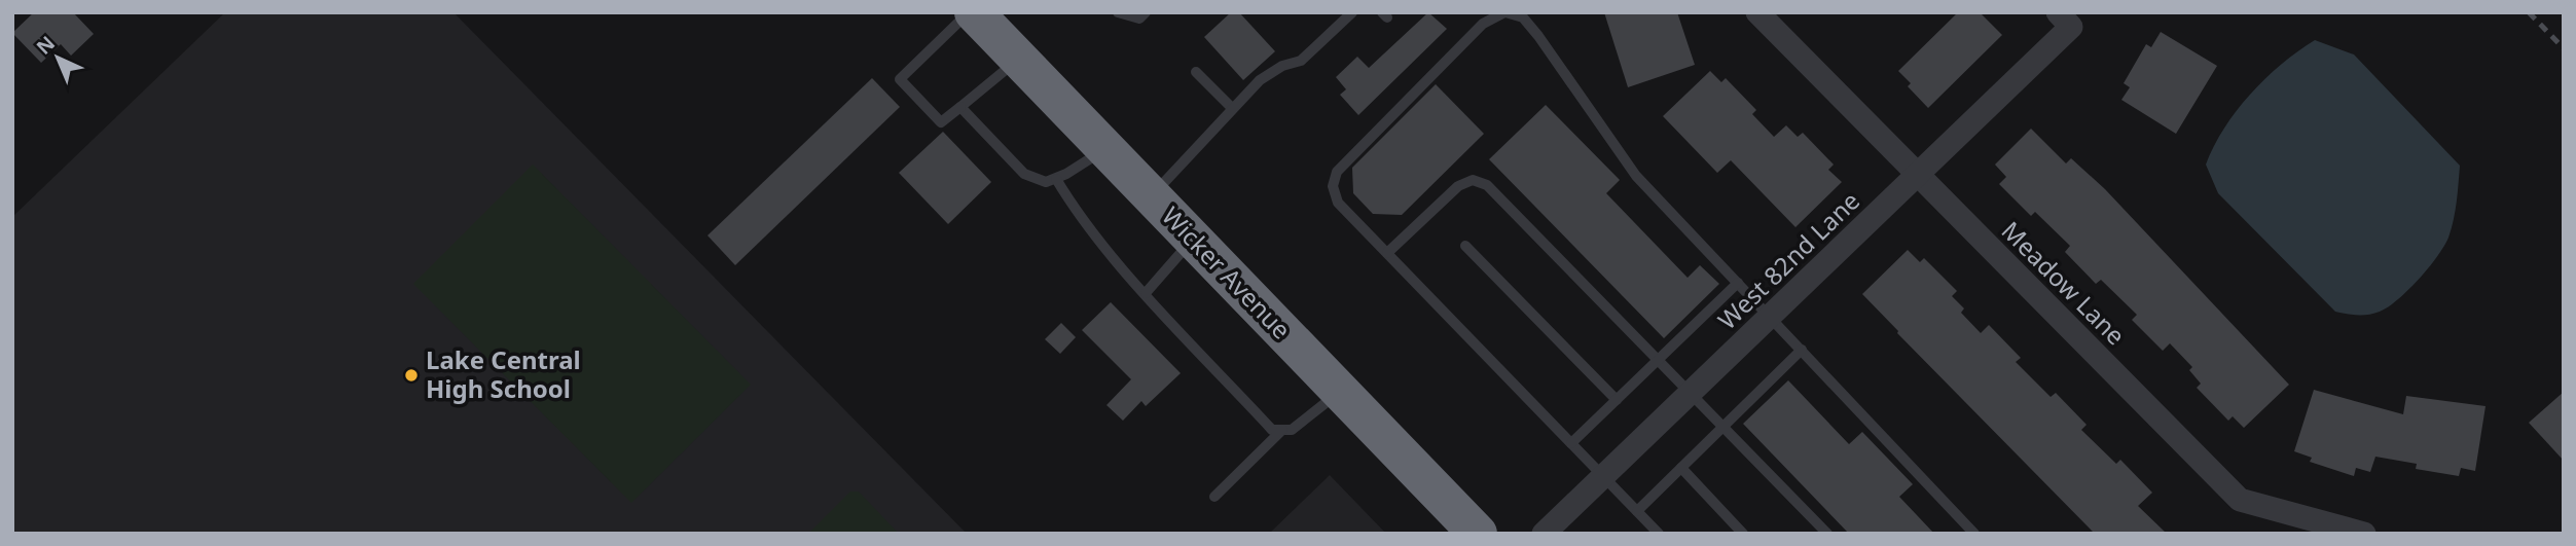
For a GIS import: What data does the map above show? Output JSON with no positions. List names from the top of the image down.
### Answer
{
  "streets": {
    "highway": ["Wicker Avenue"],
    "street": ["West 82nd Lane", "Meadow Lane"]
  },
  "crossings": [
    ["West 82nd Lane", "Meadow Lane"]
  ],
  "places": ["Lake Central High School"],
  "north": "top left"
}
